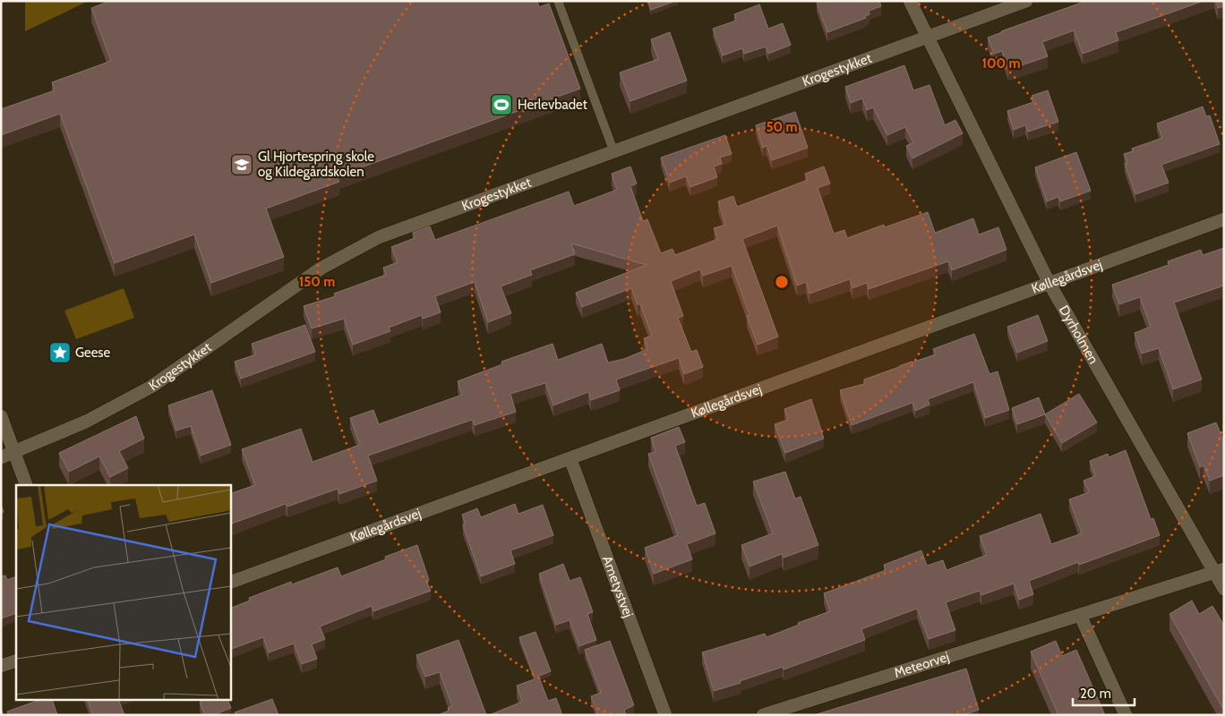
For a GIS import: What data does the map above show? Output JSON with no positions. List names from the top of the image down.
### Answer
{
  "streets": {
    "street": [
      "Krogestykket",
      "Køllegårdsvej",
      "Dyrholmen",
      "Ametystvej",
      "Meteorvej"
    ]
  },
  "crossings": [
    ["Krogestykket", "Dyrholmen"],
    ["Køllegårdsvej", "Dyrholmen"],
    ["Køllegårdsvej", "Ametystvej"],
    ["Dyrholmen", "Meteorvej"]
  ],
  "places": {
    "sports": ["Herlevbadet"],
    "school or university": ["Gl Hjortespring skole og Kildegårdskolen"],
    "place": ["Geese"]
  },
  "scale_bar": "20 m",
  "rings": ["100 m", "50 m", "150 m"]
}
